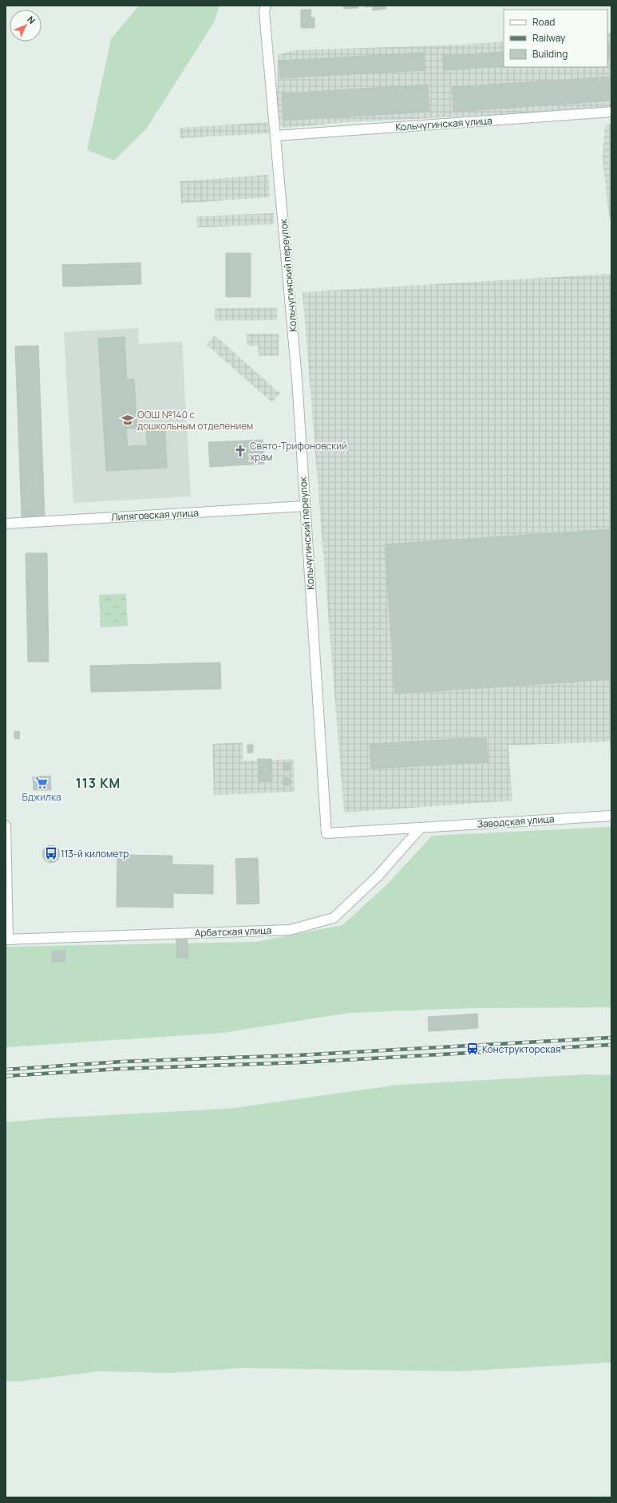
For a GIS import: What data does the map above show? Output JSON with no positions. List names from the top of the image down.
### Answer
{
  "streets": {
    "street": [
      "Кольчугинская улица",
      "Кольчугинский переулок",
      "Липяговская улица",
      "Заводская улица",
      "Арбатская улица"
    ]
  },
  "crossings": [
    ["Кольчугинская улица", "Кольчугинский переулок"],
    ["Кольчугинский переулок", "Липяговская улица"],
    ["Кольчугинский переулок", "Заводская улица"],
    ["Кольчугинский переулок", "Арбатская улица"],
    ["Заводская улица", "Арбатская улица"]
  ],
  "districts": ["113 КМ"],
  "places": {
    "school or university": ["ООШ №140 с дошкольным отделением"],
    "church": ["Свято-Трифоновский храм"],
    "supermarket": ["Бджилка"],
    "bus stop": ["113-й километр"],
    "station": ["Конструкторская"]
  },
  "legend": ["Road", "Railway", "Building"],
  "north": "top right"
}
